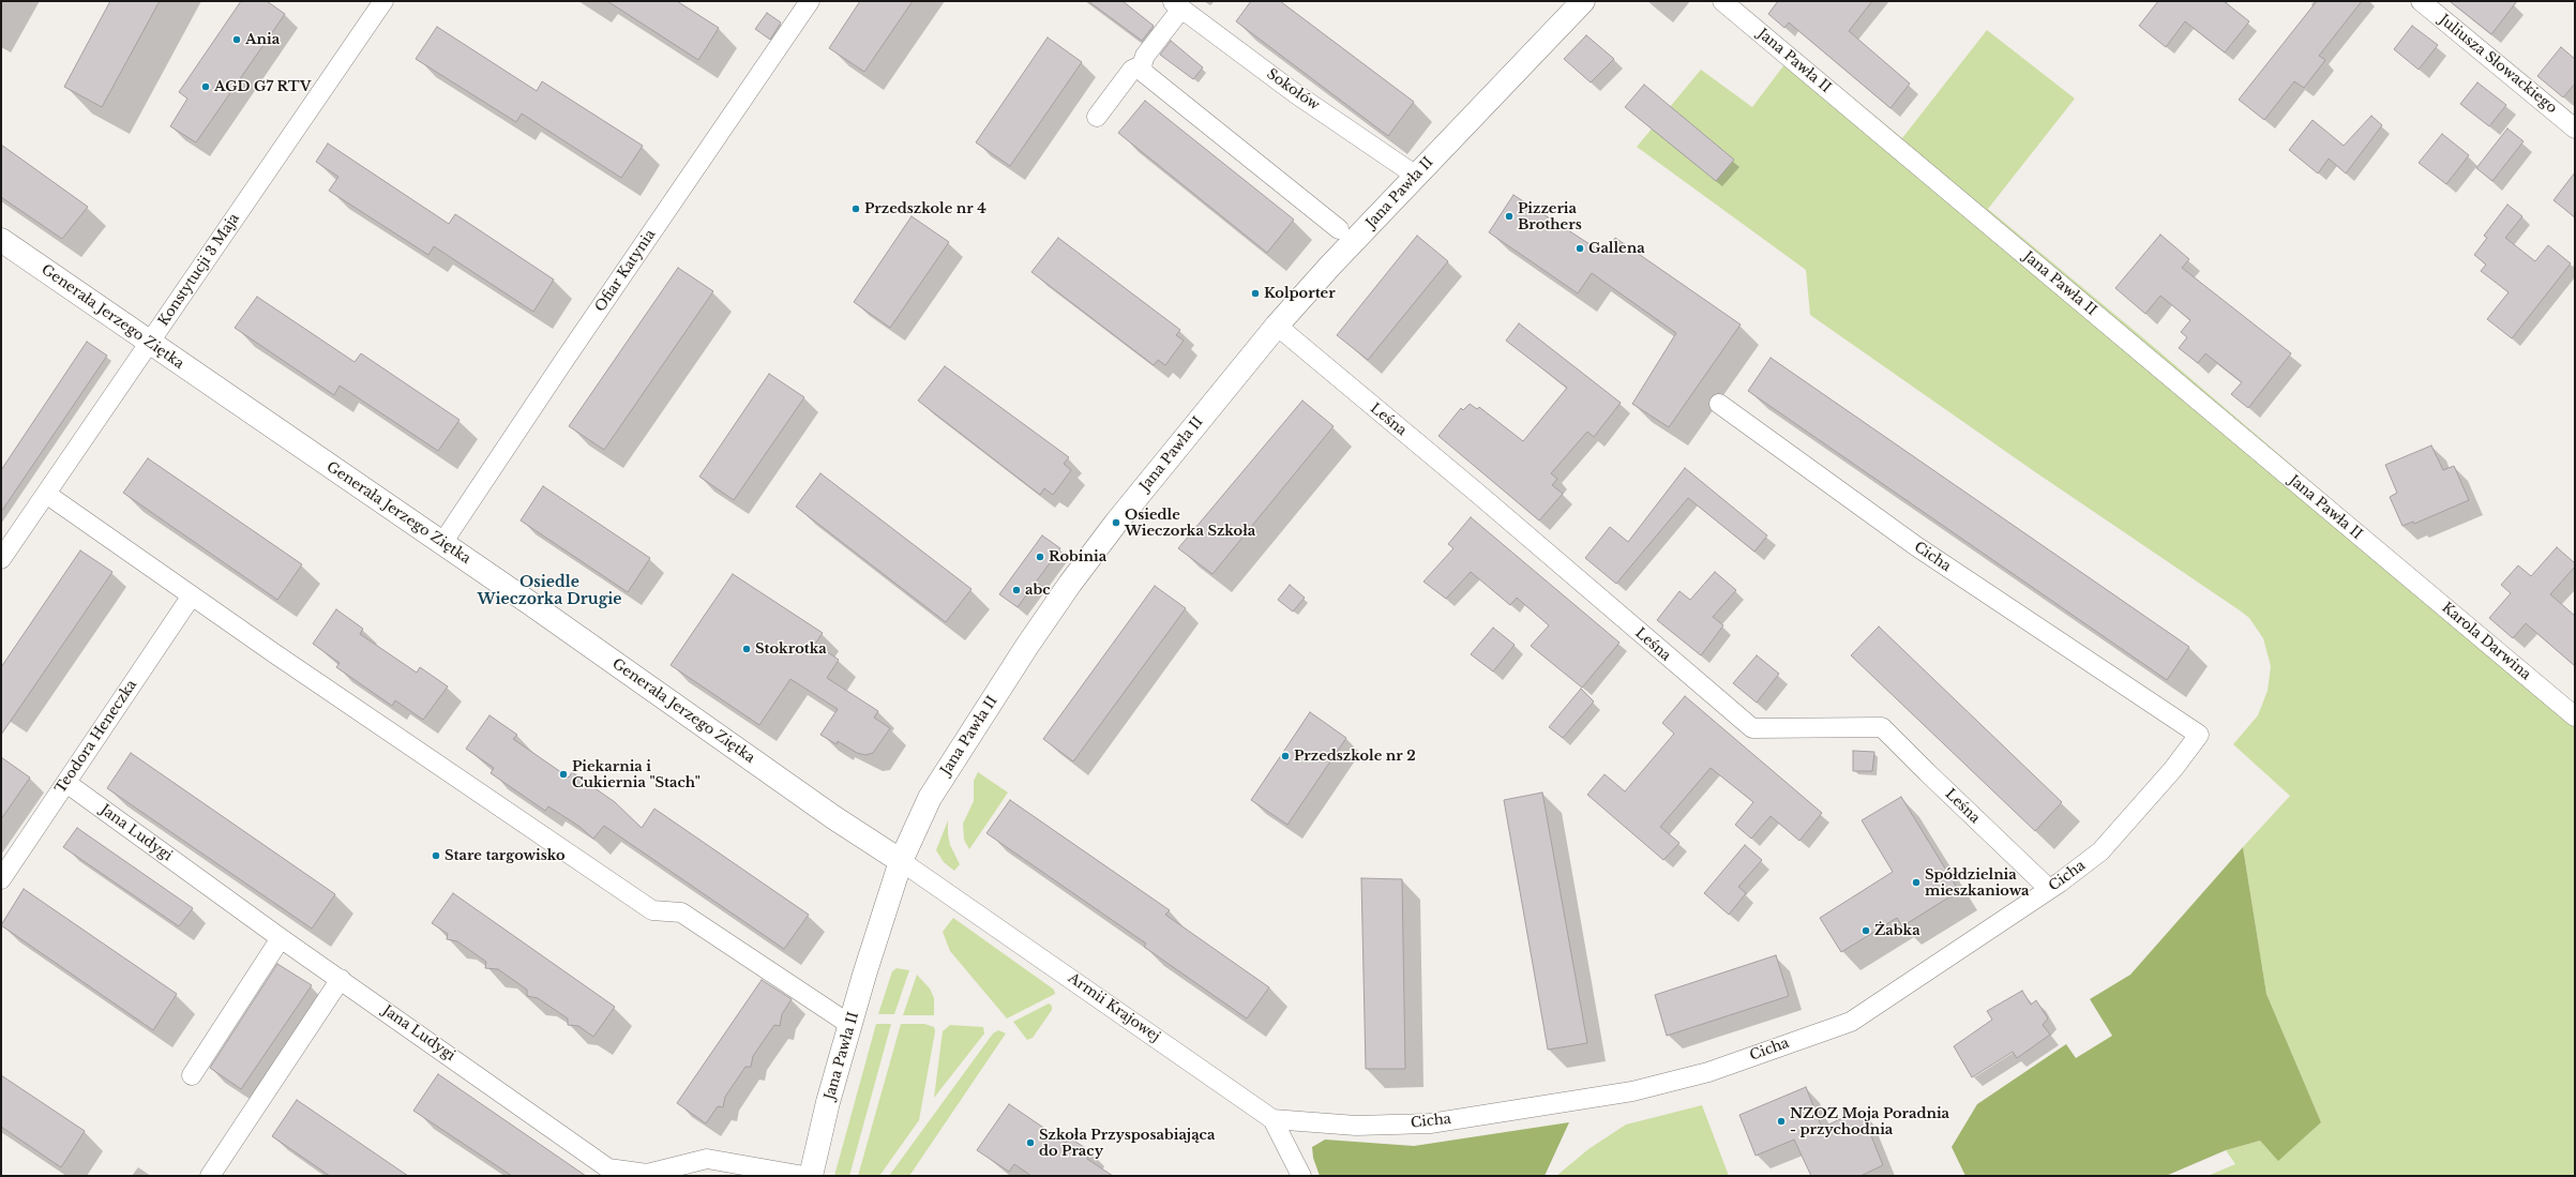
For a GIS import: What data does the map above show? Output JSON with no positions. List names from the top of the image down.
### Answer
{
  "streets": {
    "street": [
      "Jana Pawła II",
      "Juliusza Słowackiego",
      "Sokołów",
      "Konstytucji 3 Maja",
      "Ofiar Katynia",
      "Generała Jerzego Ziętka",
      "Leśna",
      "Cicha",
      "Karola Darwina",
      "Teodora Heneczka",
      "Jana Ludygi",
      "Armii Krajowej"
    ]
  },
  "crossings": [
    ["Jana Pawła II", "Sokołów"],
    ["Jana Pawła II", "Generała Jerzego Ziętka"],
    ["Jana Pawła II", "Leśna"],
    ["Jana Pawła II", "Karola Darwina"],
    ["Jana Pawła II", "Armii Krajowej"],
    ["Konstytucji 3 Maja", "Generała Jerzego Ziętka"],
    ["Ofiar Katynia", "Generała Jerzego Ziętka"],
    ["Generała Jerzego Ziętka", "Armii Krajowej"],
    ["Leśna", "Cicha"],
    ["Cicha", "Armii Krajowej"],
    ["Teodora Heneczka", "Jana Ludygi"]
  ],
  "districts": ["Osiedle Wieczorka Drugie"],
  "places": [
    "Ania",
    "AGD G7 RTV",
    "Przedszkole nr 4",
    "Pizzeria Brothers",
    "Gallena",
    "Kolporter",
    "Osiedle Wieczorka Szkoła",
    "Robinia",
    "abc",
    "Stokrotka",
    "Przedszkole nr 2",
    "Piekarnia i Cukiernia \"Stach\"",
    "Stare targowisko",
    "Spółdzielnia mieszkaniowa",
    "Żabka",
    "NZOZ Moja Poradnia - przychodnia",
    "Szkoła Przysposabiająca do Pracy"
  ]
}
